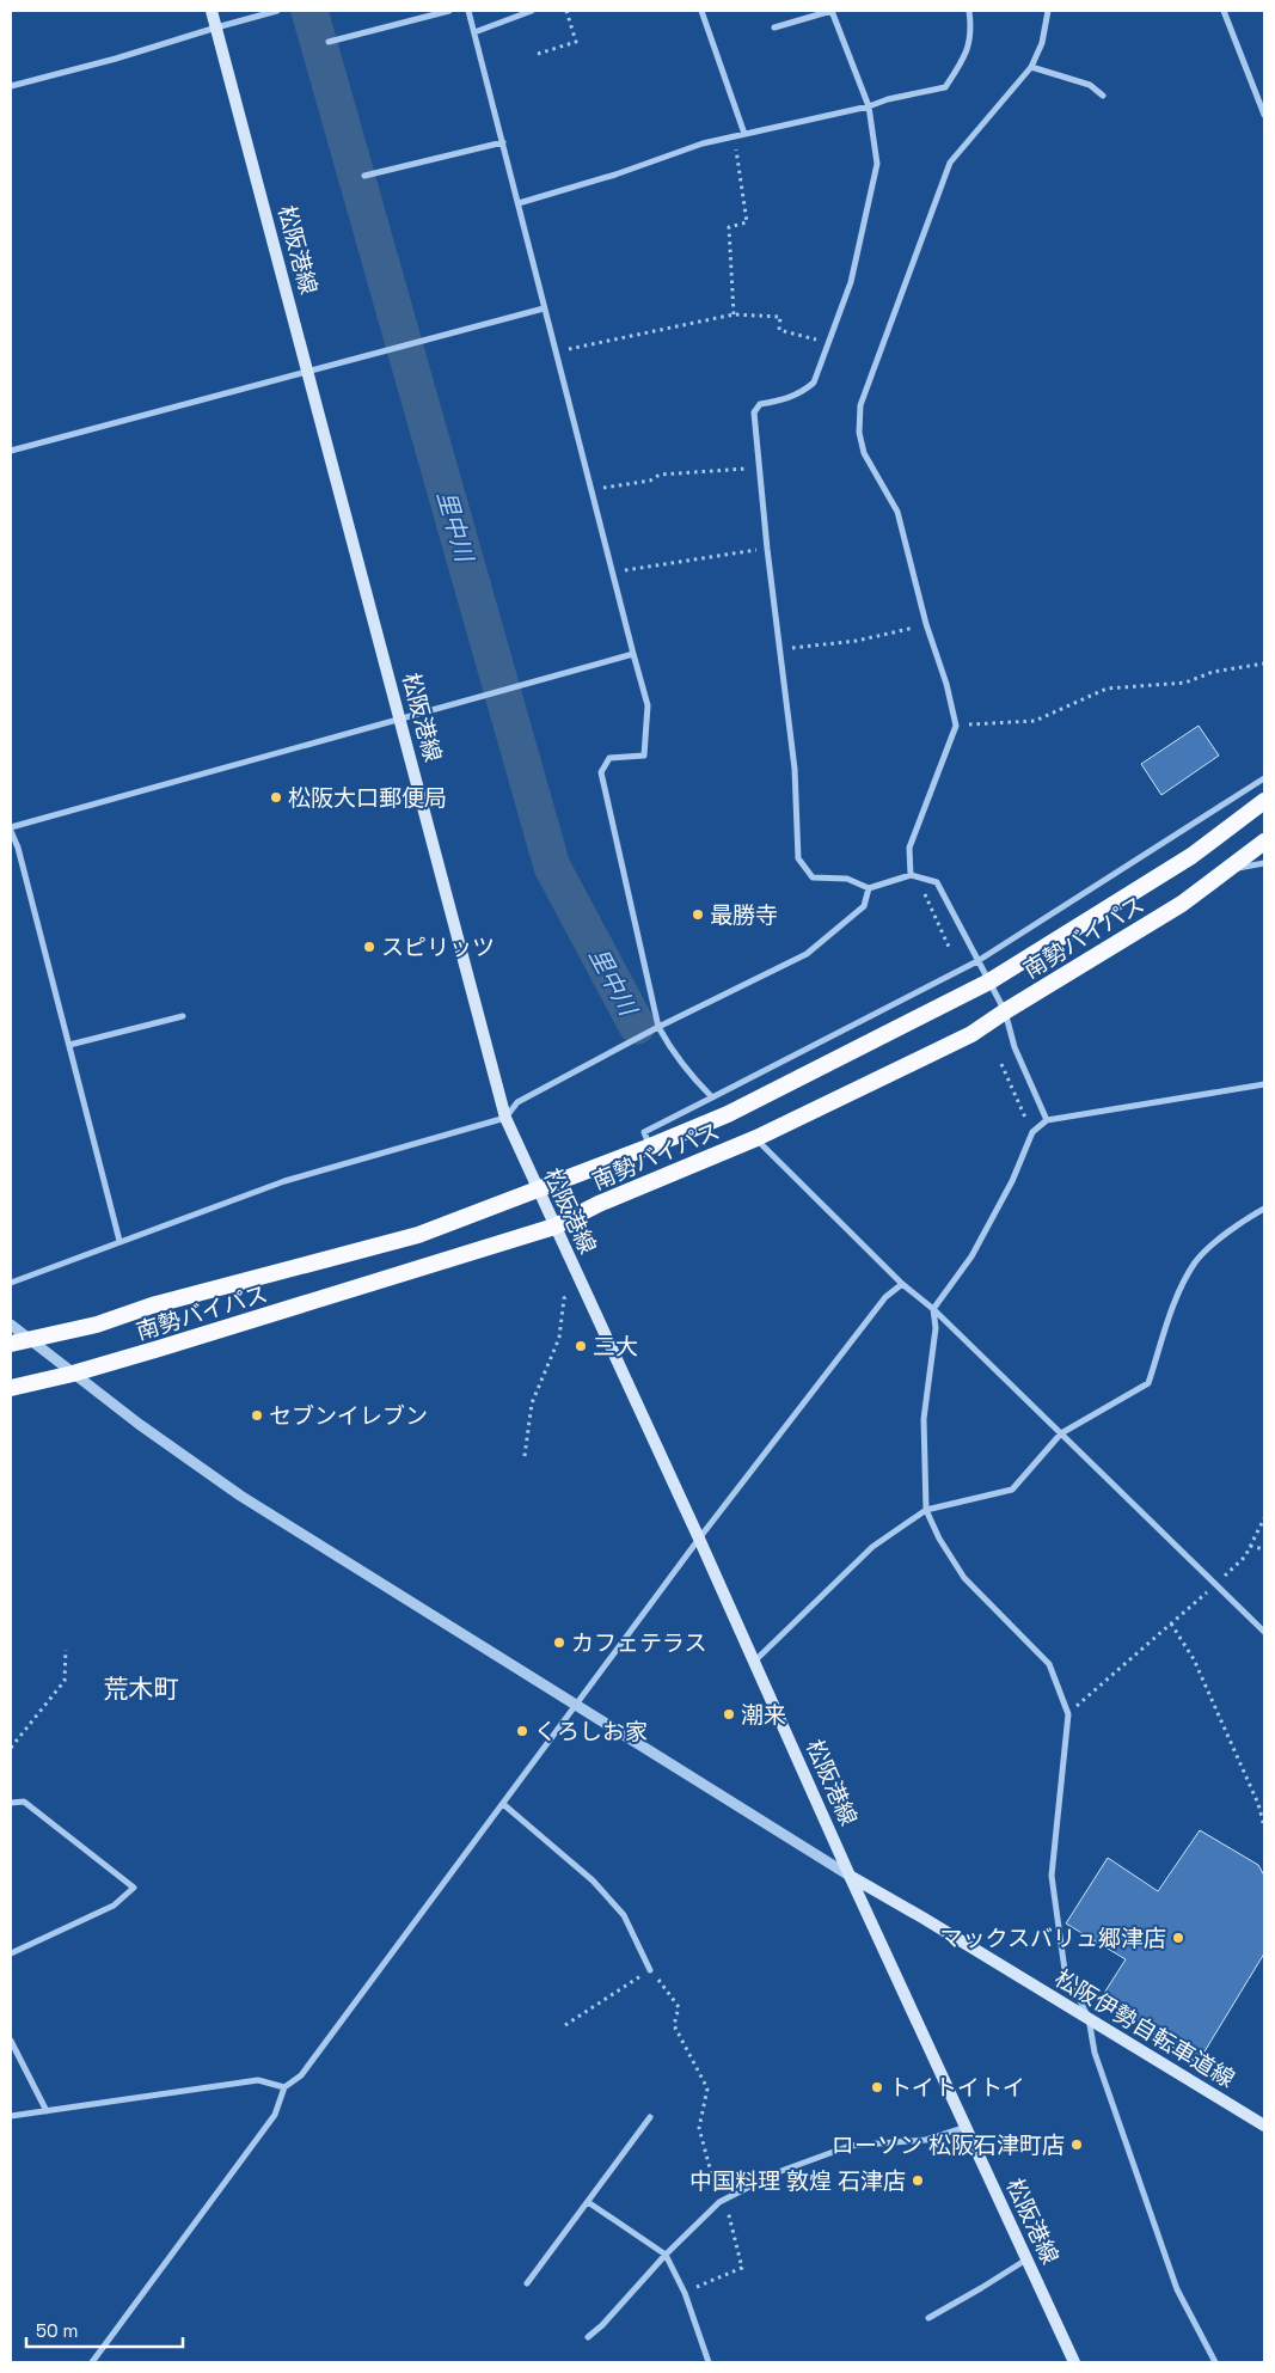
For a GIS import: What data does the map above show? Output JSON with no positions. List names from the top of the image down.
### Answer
{
  "streets": {
    "highway": ["南勢バイパス"],
    "main road": ["松阪港線", "松阪伊勢自転車道線"]
  },
  "crossings": [
    ["松阪港線", "南勢バイパス"],
    ["松阪港線", "松阪伊勢自転車道線"]
  ],
  "districts": ["荒木町"],
  "water": ["里中川"],
  "places": [
    "松阪大口郵便局",
    "最勝寺",
    "スピリッツ",
    "三大",
    "セブンイレブン",
    "カフェテラス",
    "潮来",
    "くろしお家",
    "マックスバリュ郷津店",
    "トイトイトイ",
    "ローソン 松阪石津町店",
    "中国料理 敦煌 石津店"
  ],
  "scale_bar": "50 m"
}
